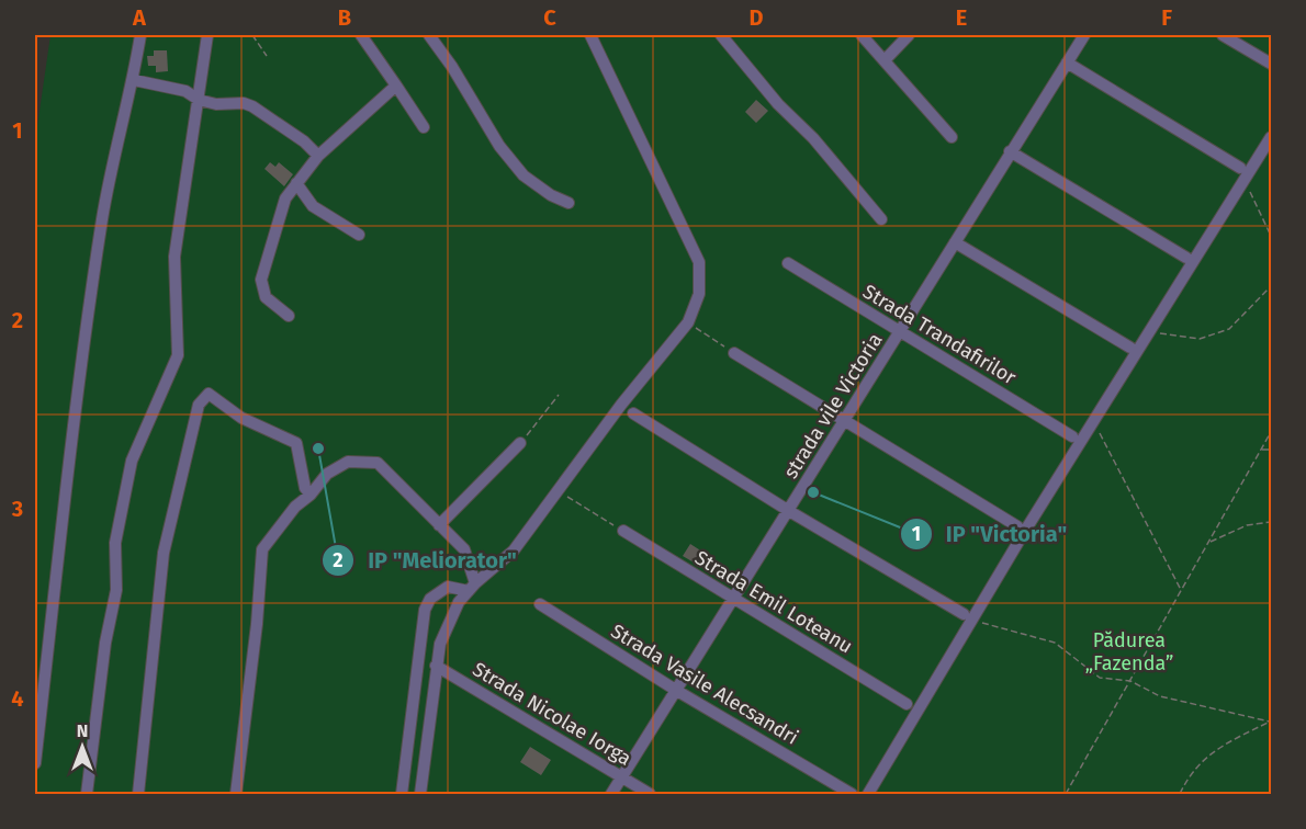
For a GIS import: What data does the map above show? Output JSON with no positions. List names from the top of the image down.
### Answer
{
  "streets": {
    "street": [
      "Strada Trandafirilor",
      "strada vile Victoria",
      "Strada Emil Loteanu",
      "Strada Vasile Alecsandri",
      "Strada Nicolae Iorga"
    ]
  },
  "crossings": [
    ["Strada Trandafirilor", "strada vile Victoria"],
    ["strada vile Victoria", "Strada Emil Loteanu"],
    ["strada vile Victoria", "Strada Vasile Alecsandri"],
    ["strada vile Victoria", "Strada Nicolae Iorga"]
  ],
  "parks": ["Pădurea „Fazenda”"],
  "places": ["IP \"Meliorator\"", "IP \"Victoria\""],
  "north": "top",
  "grid": {
    "columns": [
      "A",
      "B",
      "C",
      "D",
      "E",
      "F"
    ],
    "rows": [
      "1",
      "2",
      "3",
      "4"
    ]
  }
}
